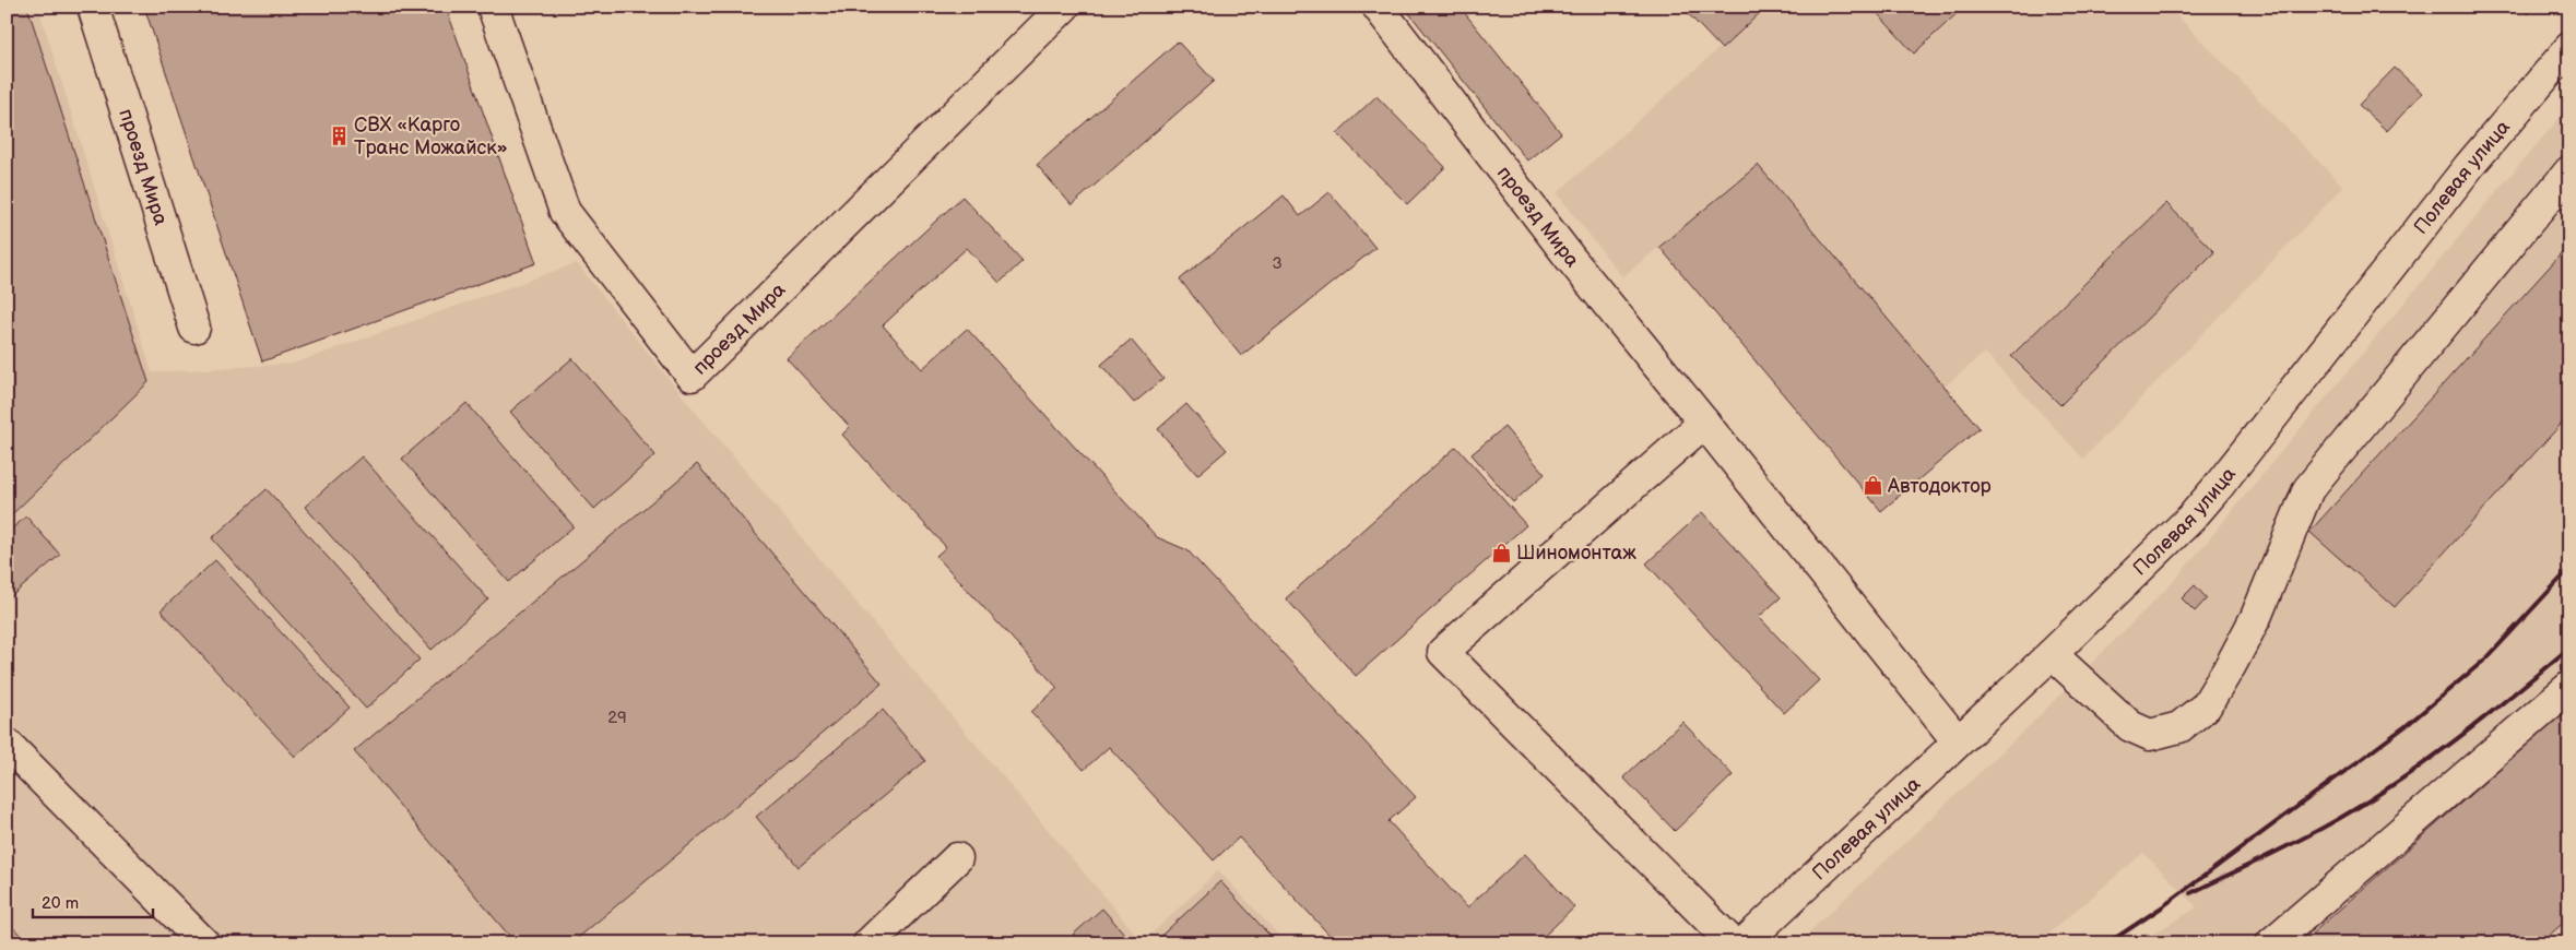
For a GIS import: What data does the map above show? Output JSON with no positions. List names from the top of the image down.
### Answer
{
  "streets": {
    "main road": ["проезд Мира", "Полевая улица"]
  },
  "crossings": [
    ["проезд Мира", "Полевая улица"]
  ],
  "places": {
    "building": ["СВХ «Карго Транс Можайск»"],
    "shop": ["Автодоктор", "Шиномонтаж"]
  },
  "house_numbers": ["3", "29"],
  "scale_bar": "20 m"
}
